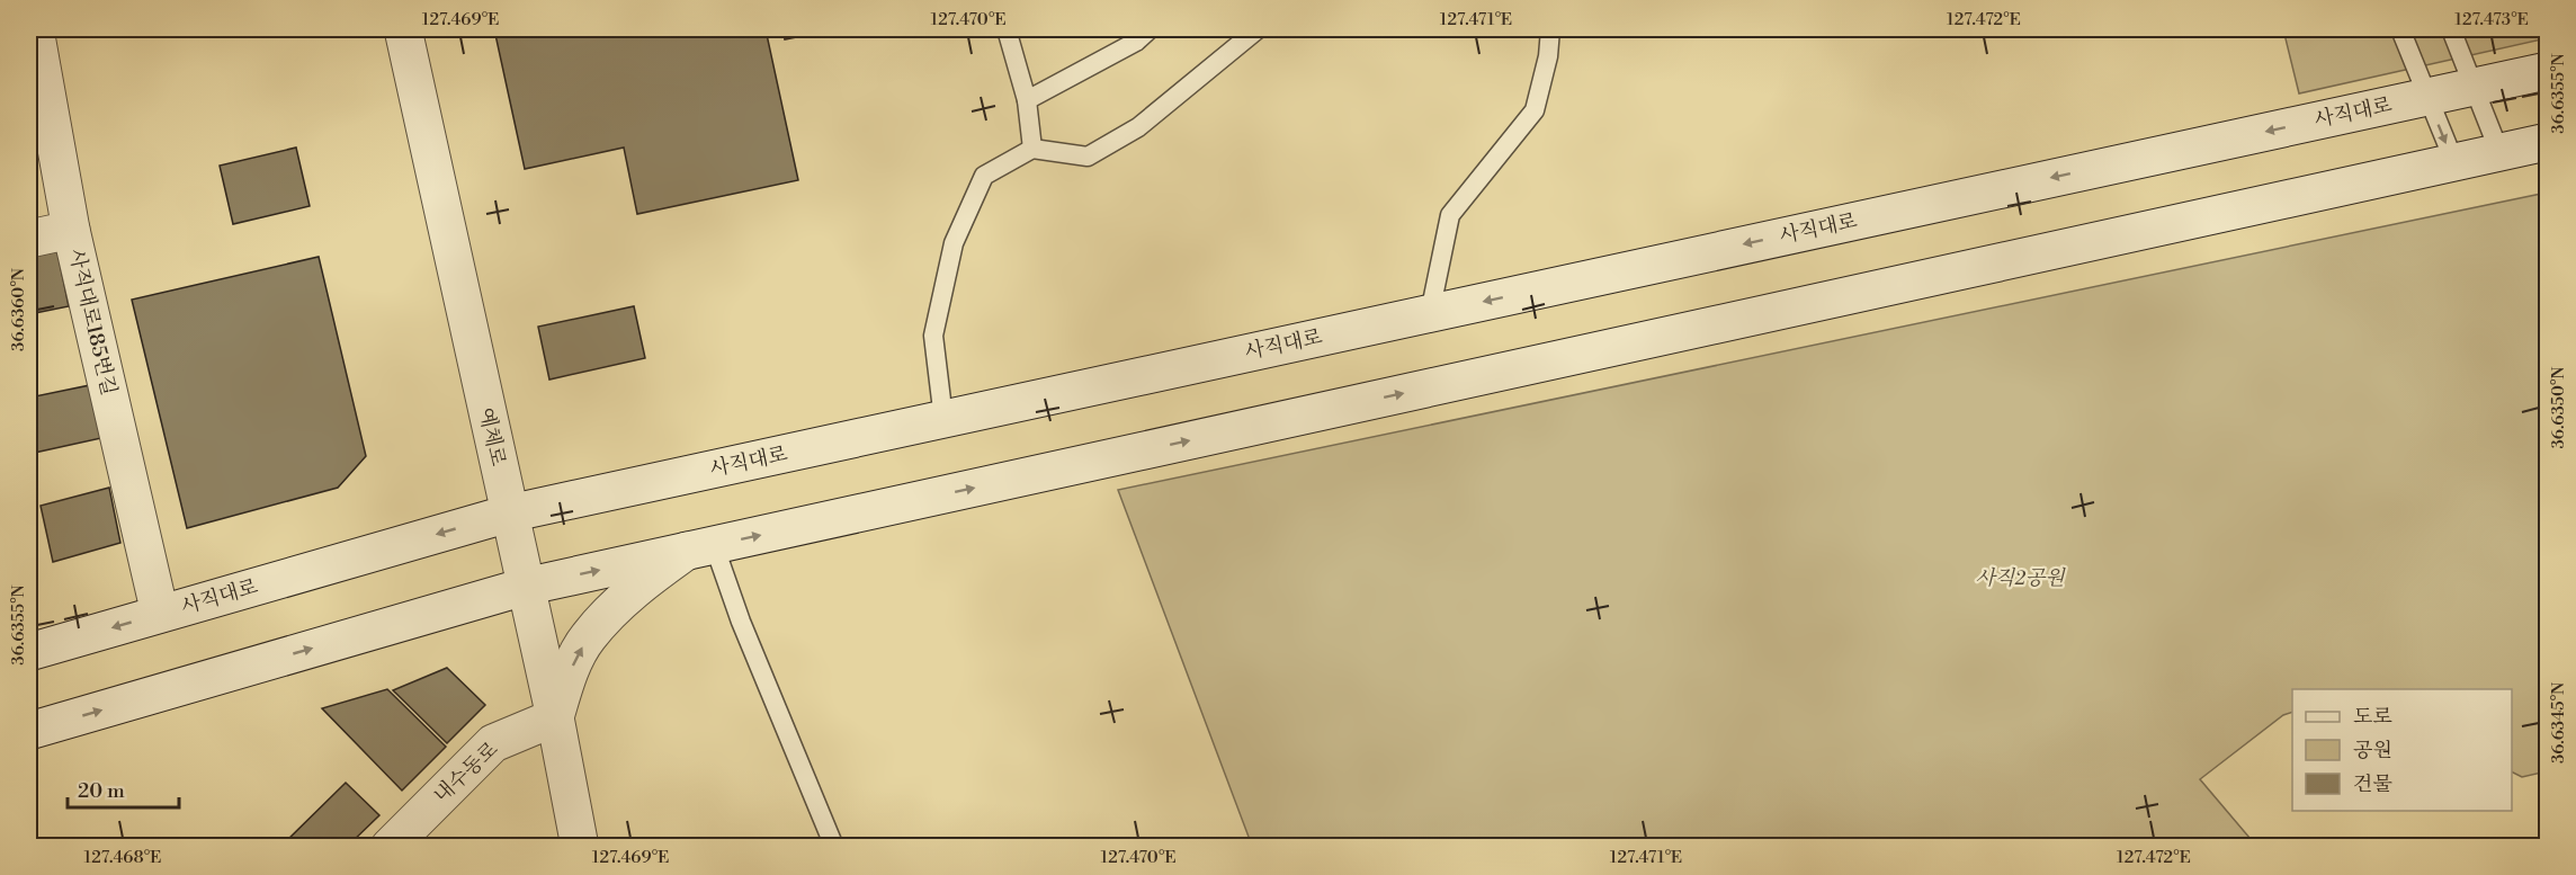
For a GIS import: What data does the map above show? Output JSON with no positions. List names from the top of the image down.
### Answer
{
  "streets": {
    "main road": [
      "사직대로",
      "사직대로185번길",
      "예체로",
      "내수동로"
    ]
  },
  "crossings": [
    ["사직대로", "사직대로185번길"],
    ["사직대로", "예체로"],
    ["예체로", "내수동로"]
  ],
  "parks": ["사직2공원"],
  "legend": ["도로", "공원", "건물"],
  "scale_bar": "20 m",
  "coordinates": [
    "127.469°E",
    "127.470°E",
    "127.471°E",
    "127.472°E",
    "127.473°E",
    "36.6355°N",
    "36.6360°N",
    "36.6350°N",
    "36.6345°N",
    "127.468°E"
  ]
}
